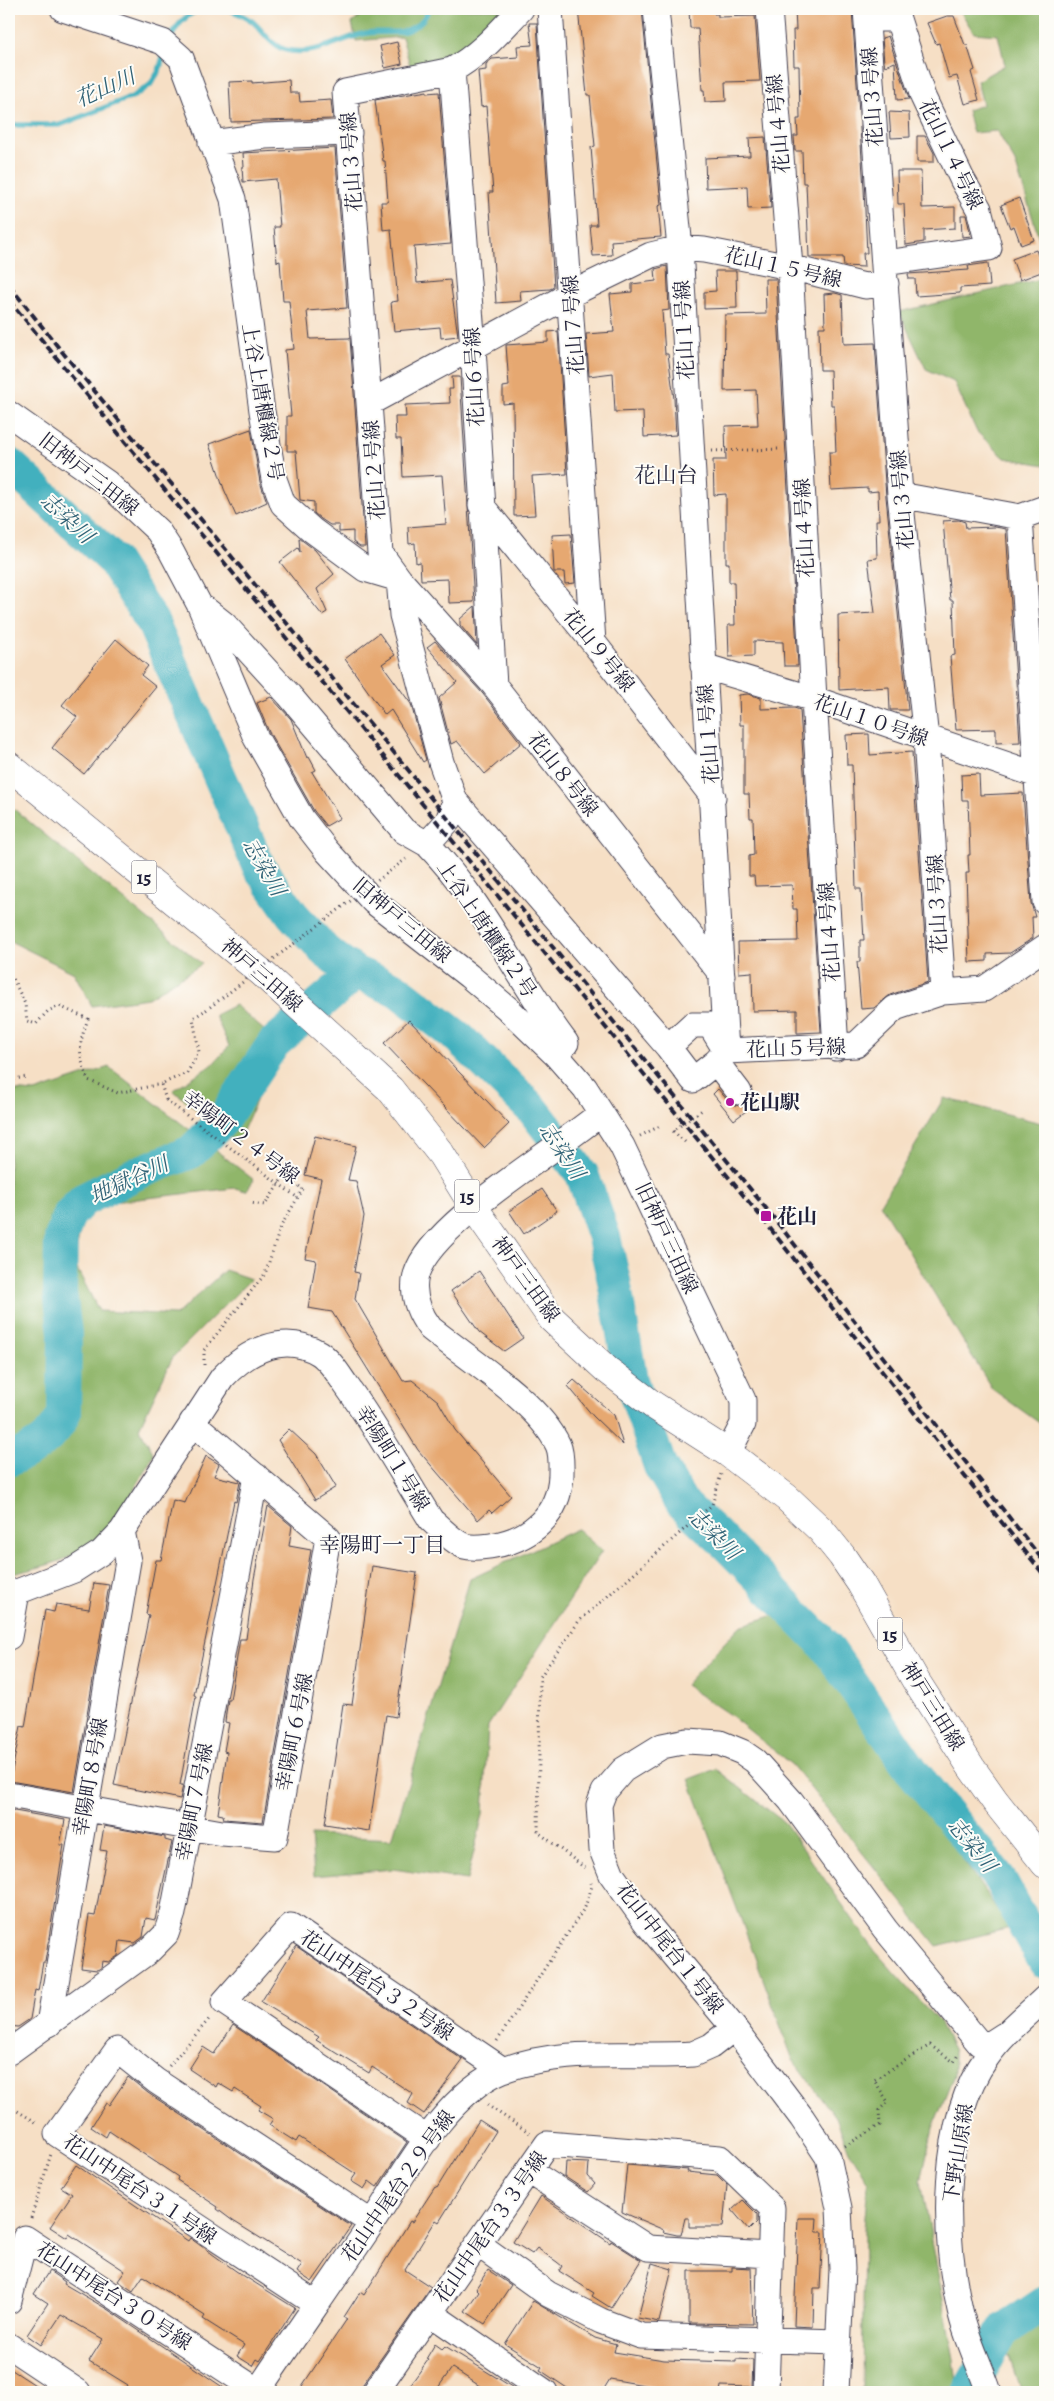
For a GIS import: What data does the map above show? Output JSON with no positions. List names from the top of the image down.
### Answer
{
  "streets": {
    "main road": ["15", "神戸三田線"],
    "street": [
      "花山３号線",
      "花山４号線",
      "花山１４号線",
      "花山１５号線",
      "花山７号線",
      "花山１号線",
      "花山６号線",
      "上谷上唐櫃線２号",
      "花山２号線",
      "旧神戸三田線",
      "花山９号線",
      "花山１０号線",
      "花山８号線",
      "花山５号線",
      "幸陽町１号線",
      "幸陽町６号線",
      "幸陽町８号線",
      "幸陽町７号線",
      "花山中尾台１号線",
      "花山中尾台３２号線",
      "下野山原線",
      "花山中尾台２９号線",
      "花山中尾台３１号線",
      "花山中尾台３３号線",
      "花山中尾台３０号線"
    ],
    "path": ["幸陽町２４号線"]
  },
  "crossings": [
    ["花山３号線", "花山１４号線"],
    ["花山３号線", "花山１５号線"],
    ["花山３号線", "花山６号線"],
    ["花山３号線", "花山２号線"],
    ["花山３号線", "花山１０号線"],
    ["花山３号線", "花山５号線"],
    ["花山４号線", "花山１５号線"],
    ["花山４号線", "花山１０号線"],
    ["花山４号線", "花山５号線"],
    ["花山１４号線", "花山１５号線"],
    ["花山１５号線", "花山１号線"],
    ["花山１５号線", "花山２号線"],
    ["花山７号線", "花山２号線"],
    ["花山７号線", "花山９号線"],
    ["花山１号線", "花山２号線"],
    ["花山１号線", "花山９号線"],
    ["花山１号線", "花山１０号線"],
    ["花山１号線", "花山８号線"],
    ["花山１号線", "花山５号線"],
    ["花山６号線", "花山２号線"],
    ["花山６号線", "花山９号線"],
    ["花山６号線", "花山８号線"],
    ["上谷上唐櫃線２号", "花山２号線"],
    ["上谷上唐櫃線２号", "旧神戸三田線"],
    ["上谷上唐櫃線２号", "花山８号線"],
    ["花山２号線", "花山８号線"],
    ["旧神戸三田線", "神戸三田線"],
    ["旧神戸三田線", "幸陽町１号線"],
    ["神戸三田線", "幸陽町１号線"],
    ["幸陽町２４号線", "幸陽町１号線"],
    ["幸陽町１号線", "幸陽町６号線"],
    ["幸陽町１号線", "幸陽町８号線"],
    ["幸陽町６号線", "幸陽町８号線"],
    ["幸陽町６号線", "幸陽町７号線"],
    ["幸陽町８号線", "幸陽町７号線"],
    ["花山中尾台１号線", "下野山原線"],
    ["花山中尾台１号線", "花山中尾台２９号線"],
    ["花山中尾台３２号線", "花山中尾台２９号線"],
    ["花山中尾台２９号線", "花山中尾台３１号線"],
    ["花山中尾台２９号線", "花山中尾台３０号線"]
  ],
  "districts": ["花山台", "幸陽町一丁目"],
  "water": ["花山川", "志染川", "地獄谷川"],
  "places": {
    "other": ["花山駅"],
    "transit": ["花山"]
  }
}
